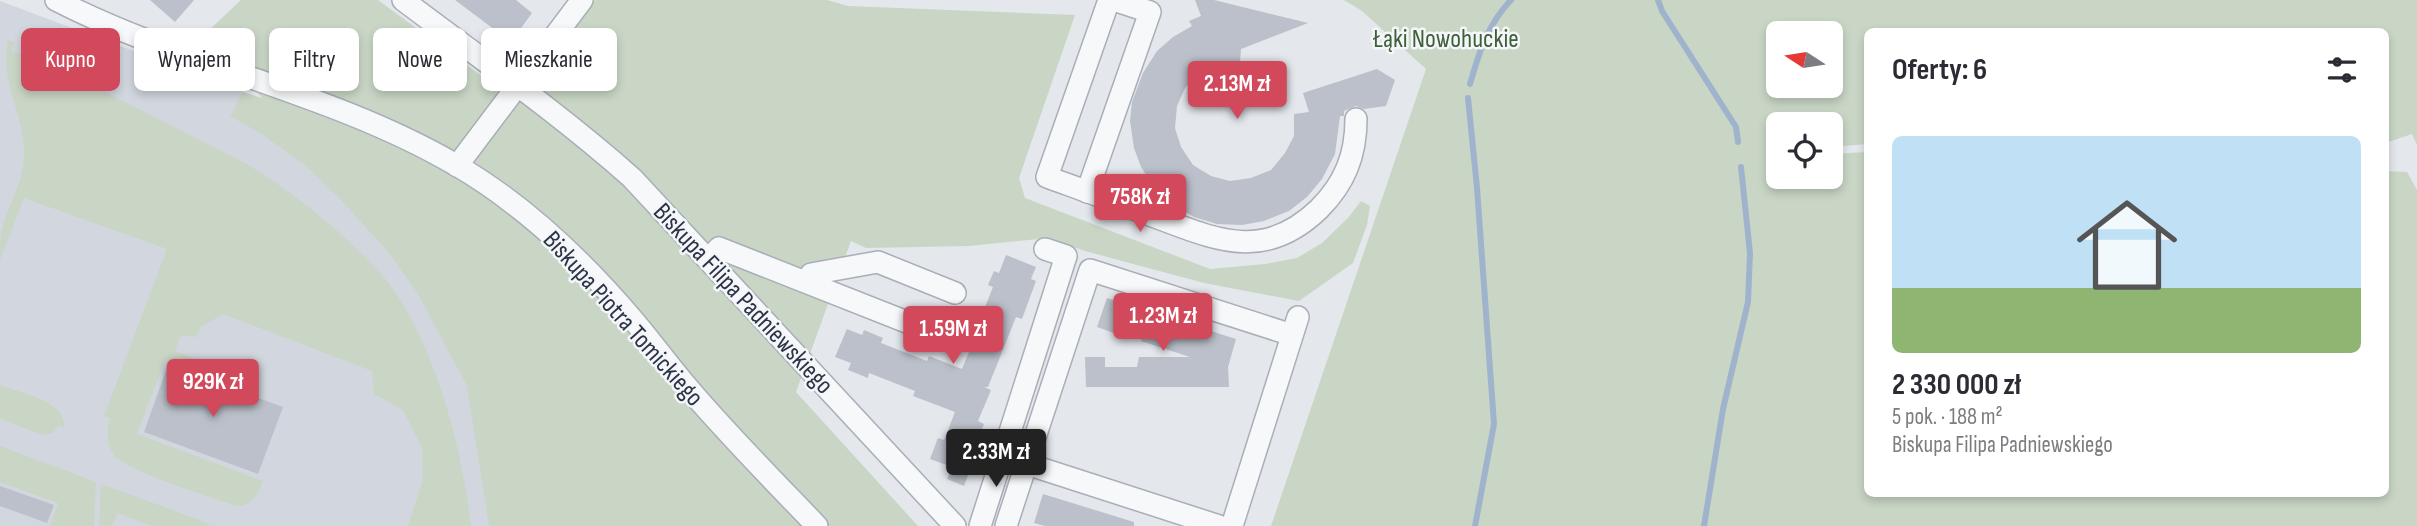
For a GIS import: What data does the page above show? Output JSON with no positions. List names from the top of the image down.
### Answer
{
  "streets": {
    "street": ["Biskupa Filipa Padniewskiego", "Biskupa Piotra Tomickiego"]
  },
  "parks": ["Łąki Nowohuckie"],
  "north": "left",
  "page": {
    "chip": [
      "Kupno",
      "Wynajem",
      "Filtry",
      "Nowe",
      "Mieszkanie"
    ],
    "heading": "Oferty: 6",
    "price": [
      "2.13M zł",
      "758K zł",
      "1.23M zł",
      "1.59M zł",
      "929K zł",
      "2.33M zł"
    ],
    "list": [
      {
        "name": "2 330 000 zł",
        "note": "5 pok. · 188 m² · Biskupa Filipa Padniewskiego"
      }
    ]
  }
}
